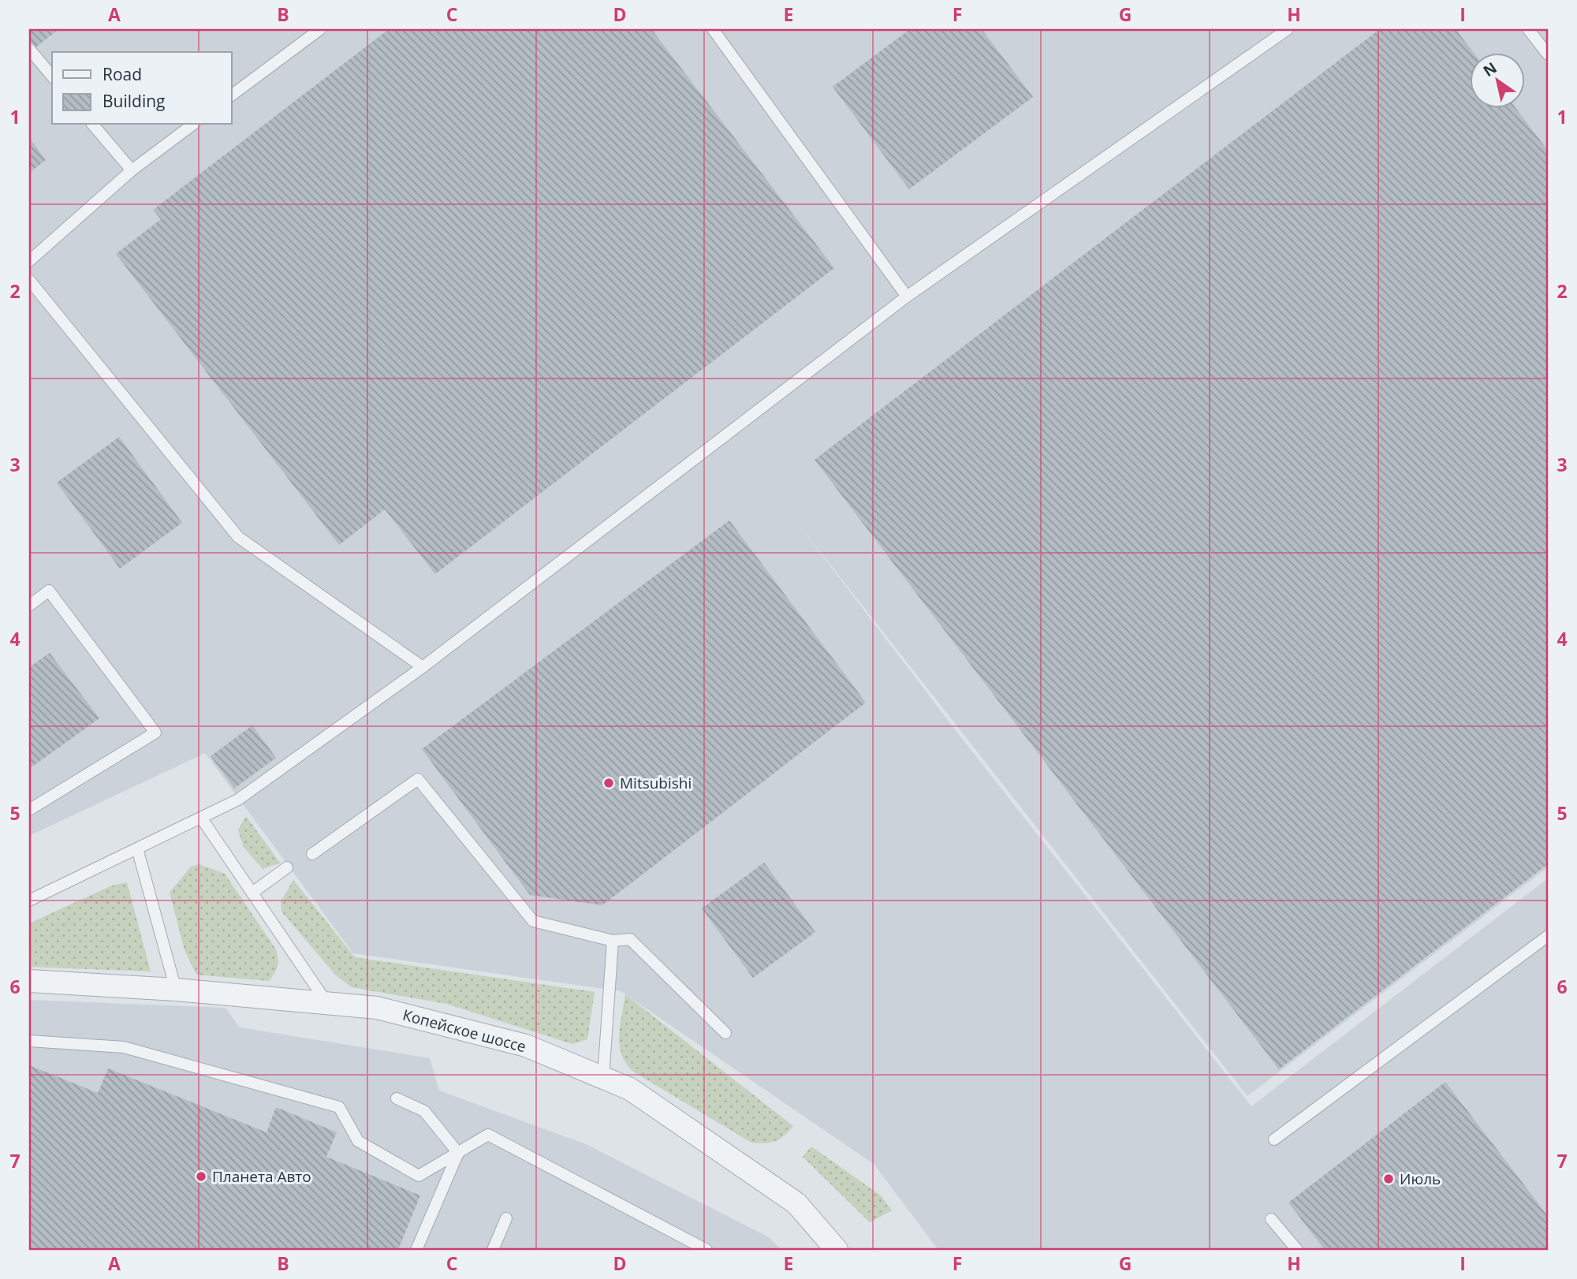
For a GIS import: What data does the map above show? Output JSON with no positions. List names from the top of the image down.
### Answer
{
  "streets": {
    "street": ["Копейское шоссе"]
  },
  "places": ["Mitsubishi", "Планета Авто", "Июль"],
  "legend": ["Road", "Building"],
  "north": "top left",
  "grid": {
    "columns": [
      "A",
      "B",
      "C",
      "D",
      "E",
      "F",
      "G",
      "H",
      "I"
    ],
    "rows": [
      "1",
      "2",
      "3",
      "4",
      "5",
      "6",
      "7"
    ]
  }
}
